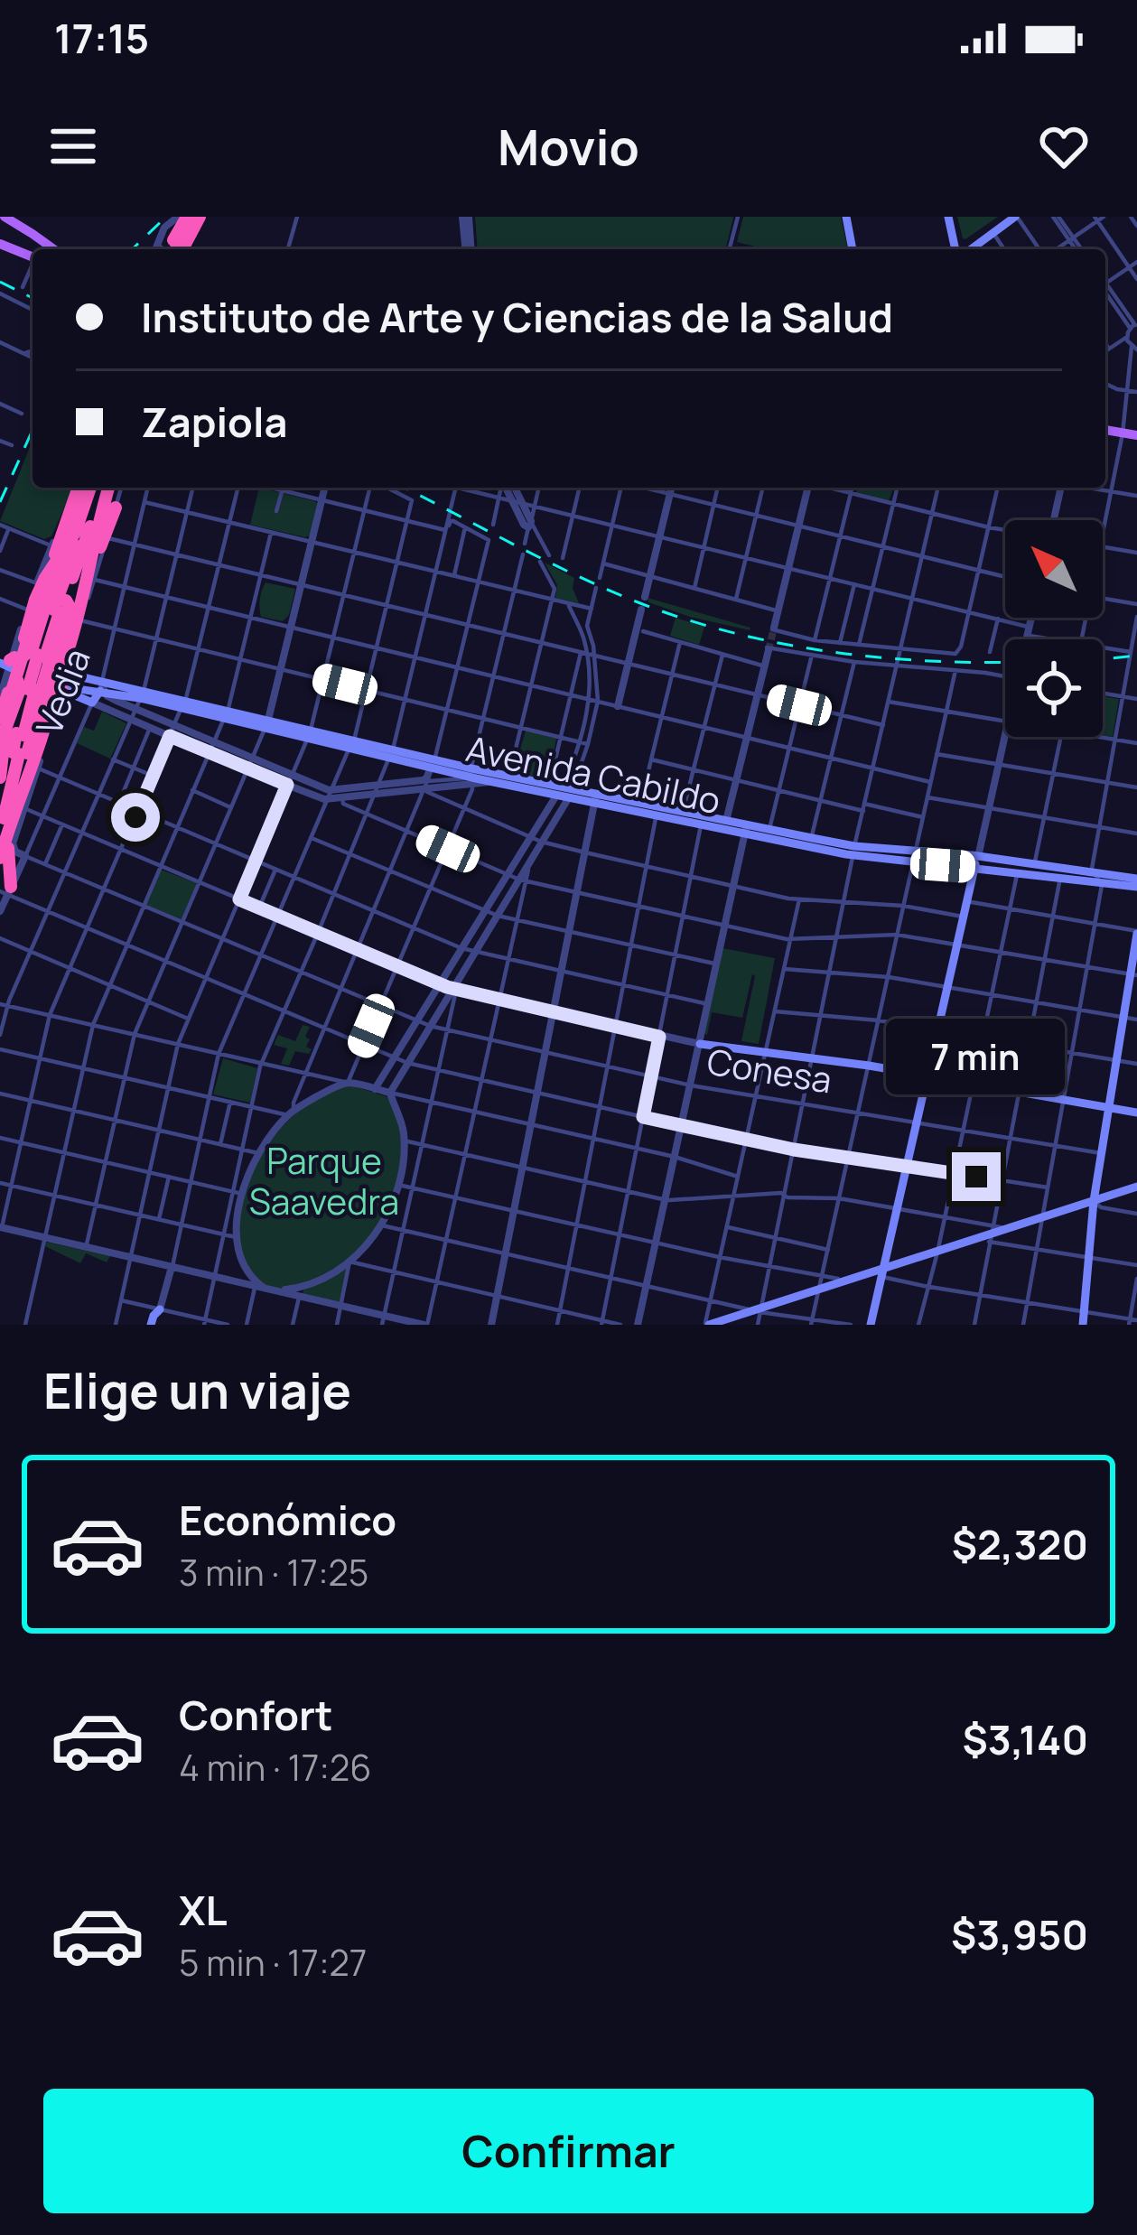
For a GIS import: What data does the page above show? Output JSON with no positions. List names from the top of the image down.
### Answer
{
  "streets": {
    "main road": ["Vedia", "Avenida Cabildo"],
    "street": ["Conesa"]
  },
  "crossings": [
    ["Vedia", "Avenida Cabildo"],
    ["Vedia", "Conesa"]
  ],
  "parks": ["Parque Saavedra"],
  "north": "top left",
  "page": {
    "status": "17:15",
    "header": "Movio",
    "banner": ["Instituto de Arte y Ciencias de la Salud", "Zapiola"],
    "bubble": "7 min",
    "heading": "Elige un viaje",
    "list": [
      {
        "name": "Económico",
        "note": "3 min · 17:25",
        "value": "$2,320"
      },
      {
        "name": "Confort",
        "note": "4 min · 17:26",
        "value": "$3,140"
      },
      {
        "name": "XL",
        "note": "5 min · 17:27",
        "value": "$3,950"
      }
    ],
    "buttons": "Confirmar"
  }
}
